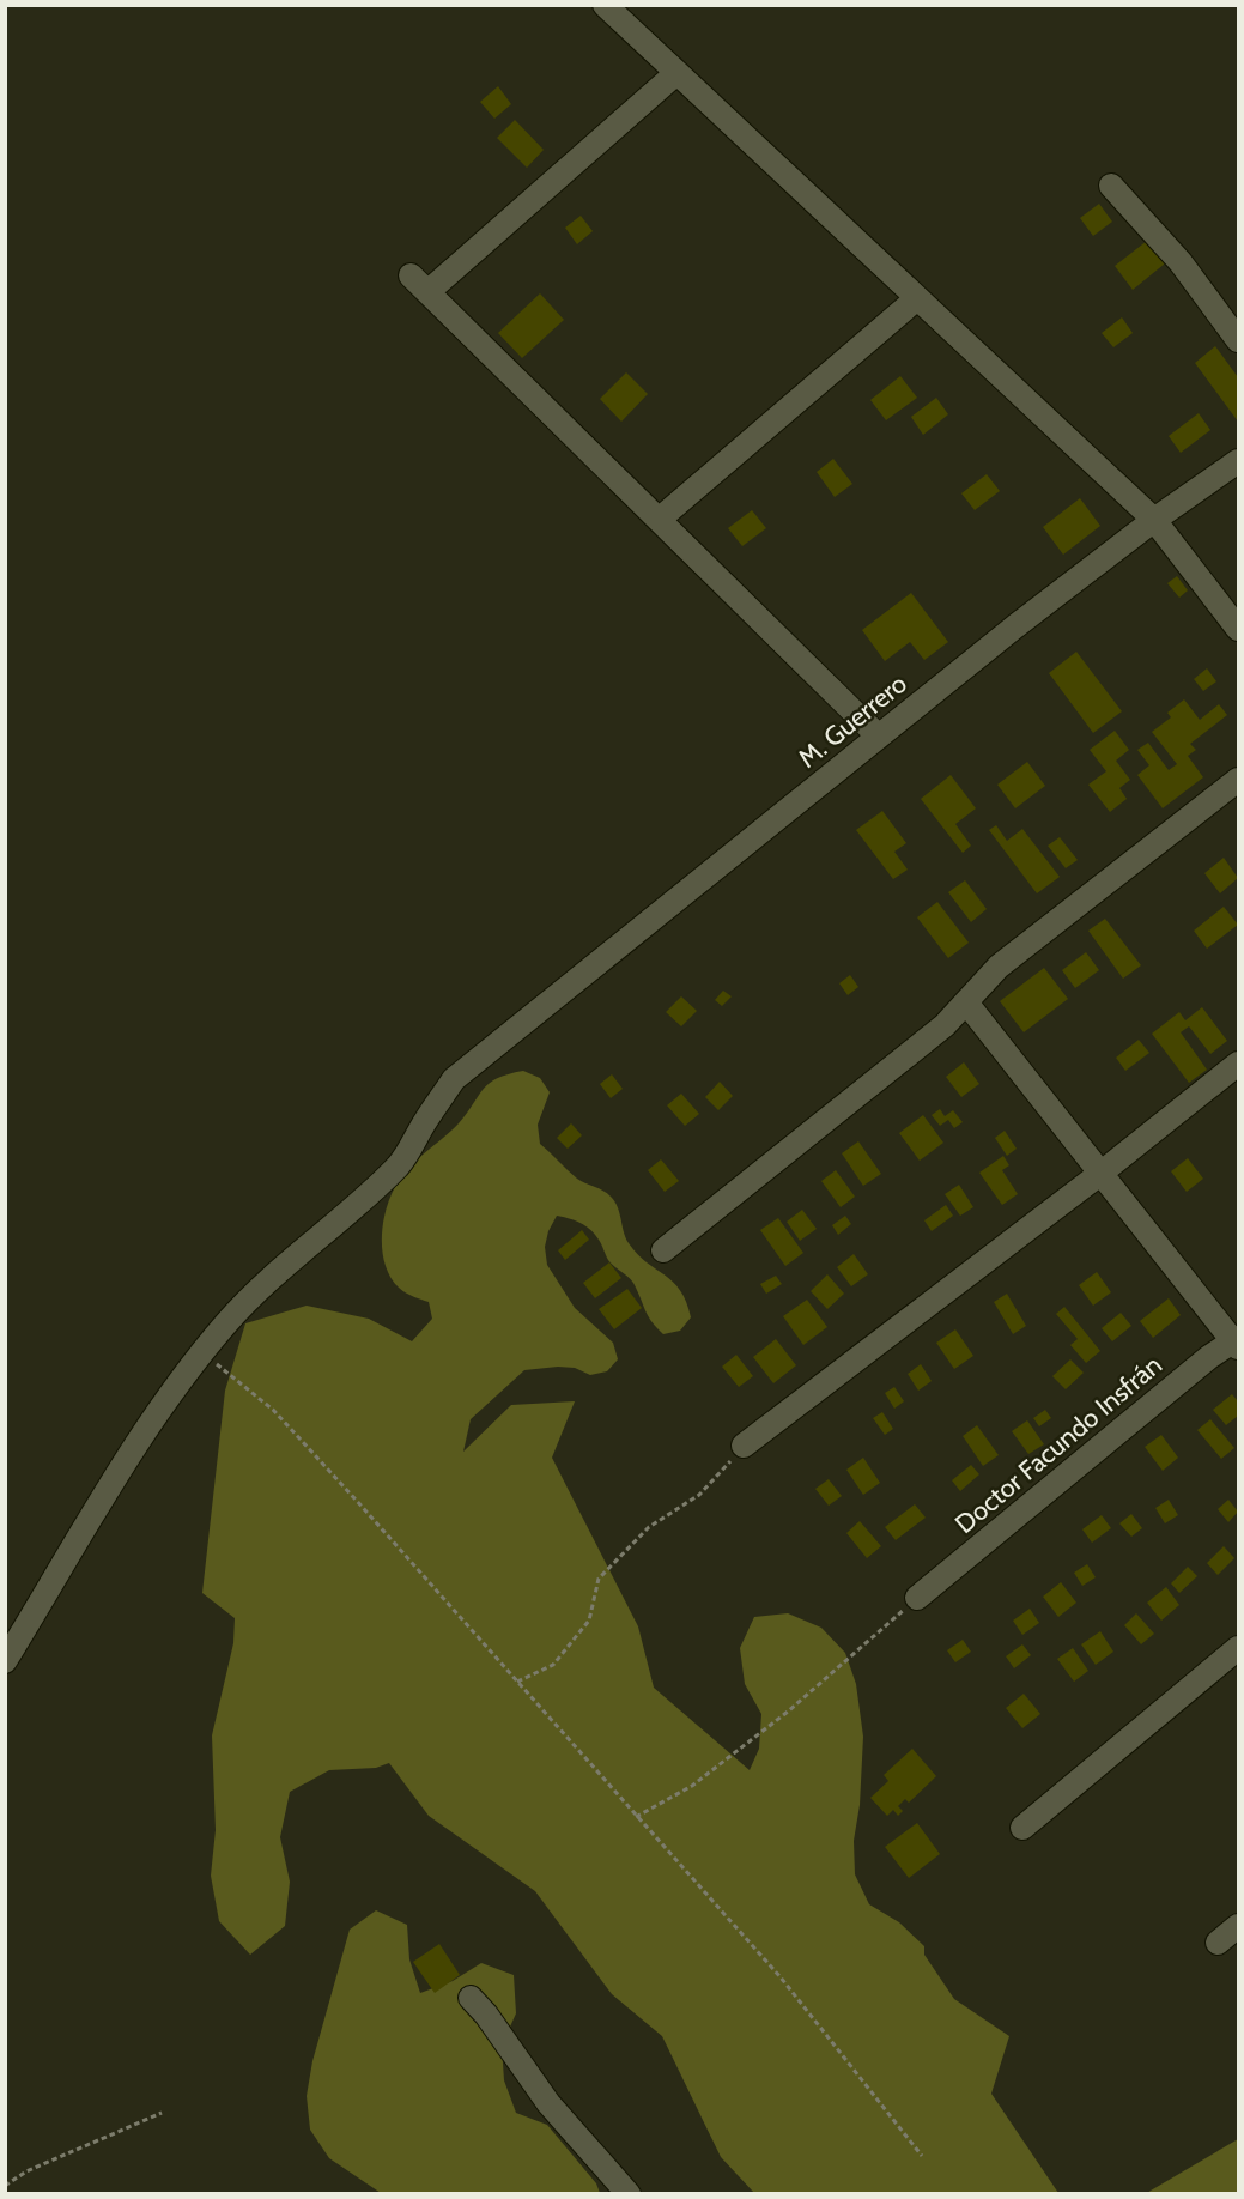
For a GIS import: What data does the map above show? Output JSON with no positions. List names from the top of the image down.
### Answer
{
  "streets": {
    "street": ["M. Guerrero", "Doctor Facundo Insfrán"]
  }
}
